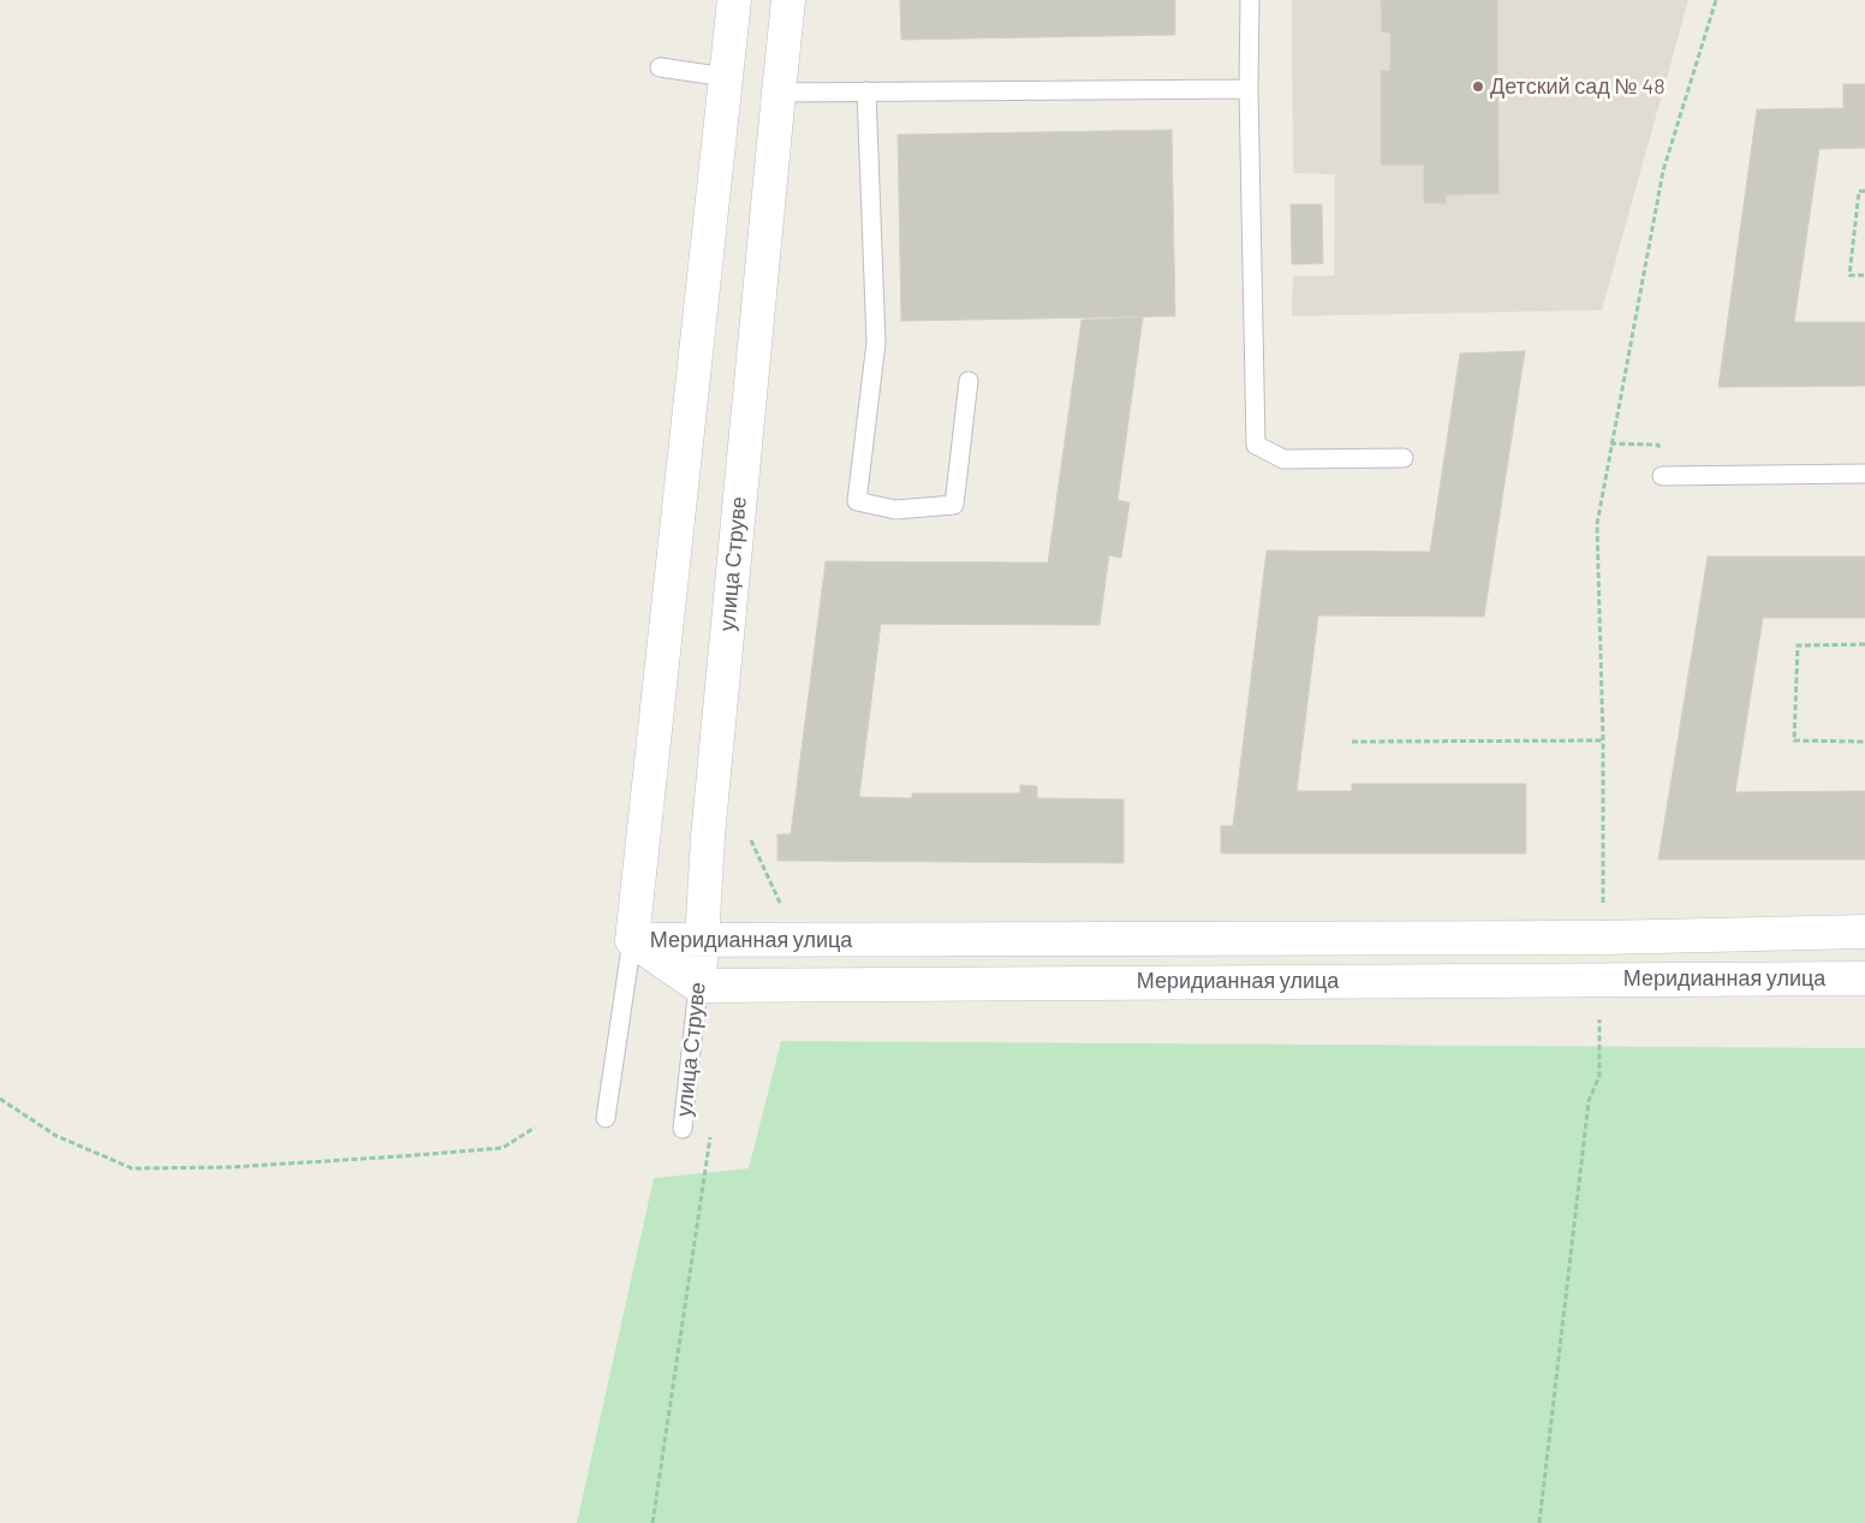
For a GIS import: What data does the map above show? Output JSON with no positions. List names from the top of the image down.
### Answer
{
  "streets": {
    "street": ["улица Струве", "Меридианная улица"]
  },
  "crossings": [
    ["улица Струве", "Меридианная улица"]
  ],
  "places": ["Детский сад № 48"]
}
